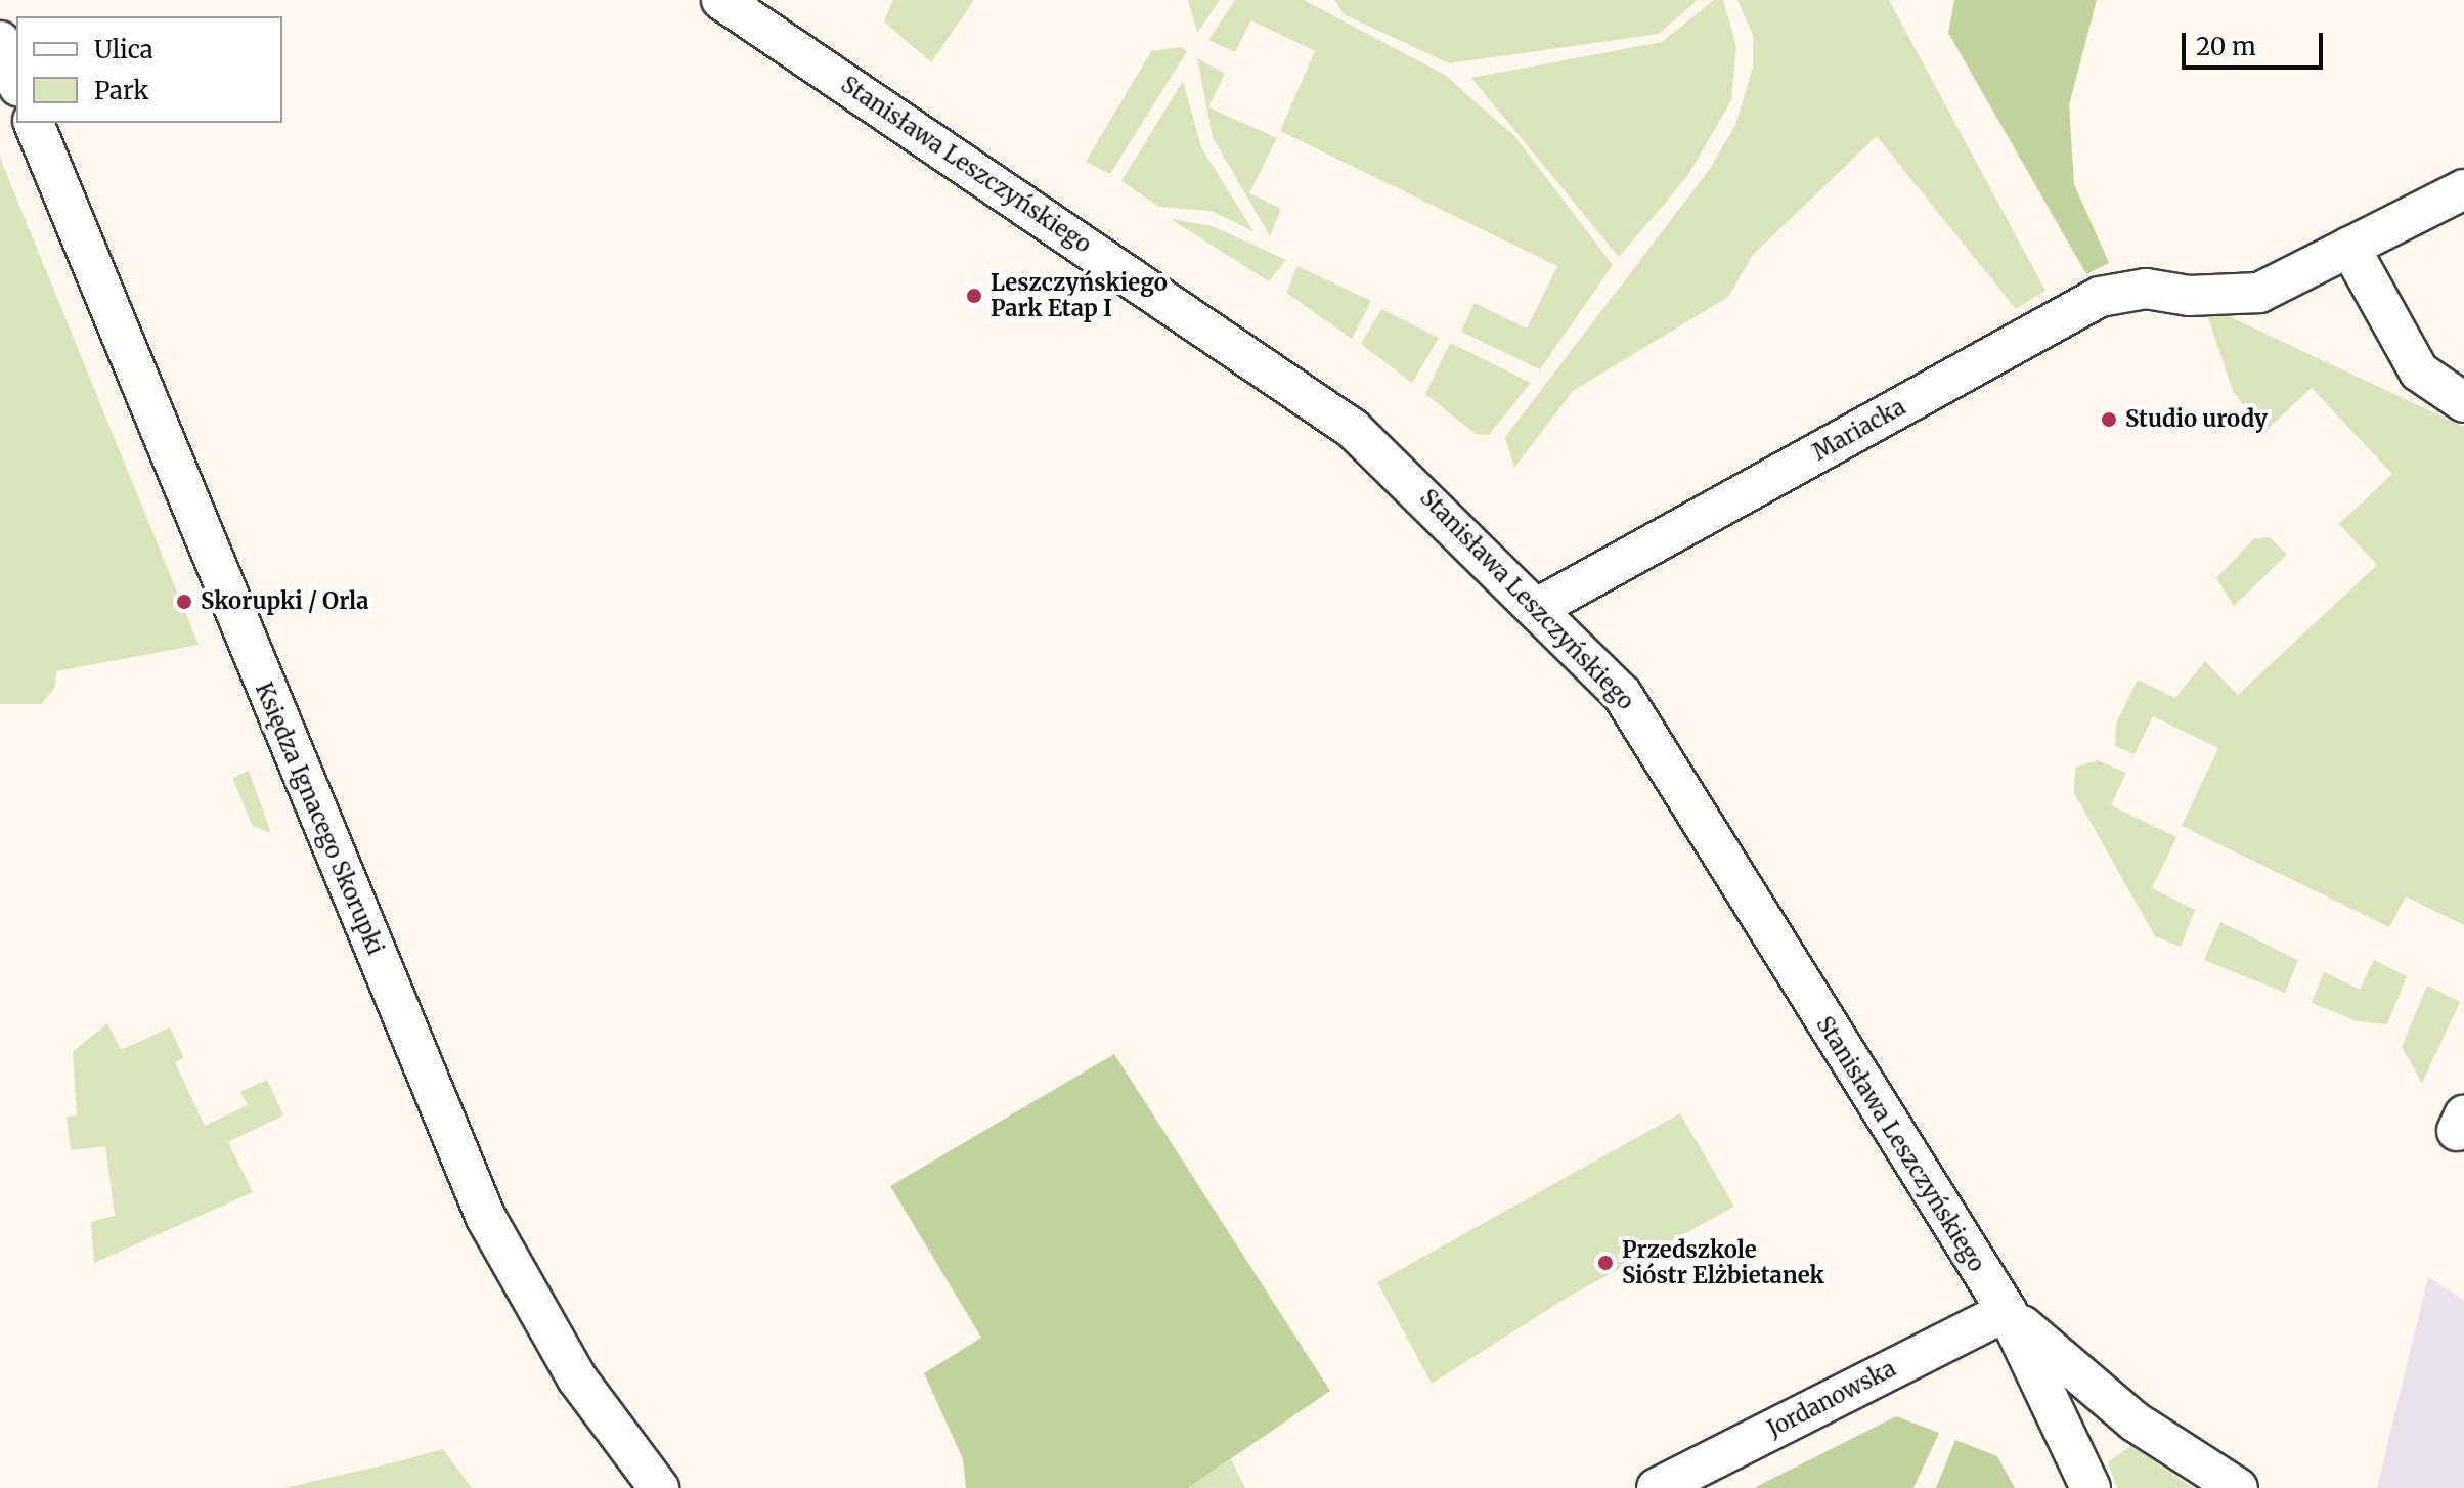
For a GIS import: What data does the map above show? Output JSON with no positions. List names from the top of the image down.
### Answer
{
  "streets": {
    "street": [
      "Stanisława Leszczyńskiego",
      "Mariacka",
      "Księdza Ignacego Skorupki",
      "Jordanowska"
    ]
  },
  "crossings": [
    ["Stanisława Leszczyńskiego", "Mariacka"],
    ["Stanisława Leszczyńskiego", "Jordanowska"]
  ],
  "places": [
    "Leszczyńskiego Park Etap I",
    "Studio urody",
    "Skorupki / Orla",
    "Przedszkole Sióstr Elżbietanek"
  ],
  "legend": ["Ulica", "Park"],
  "scale_bar": "20 m"
}
